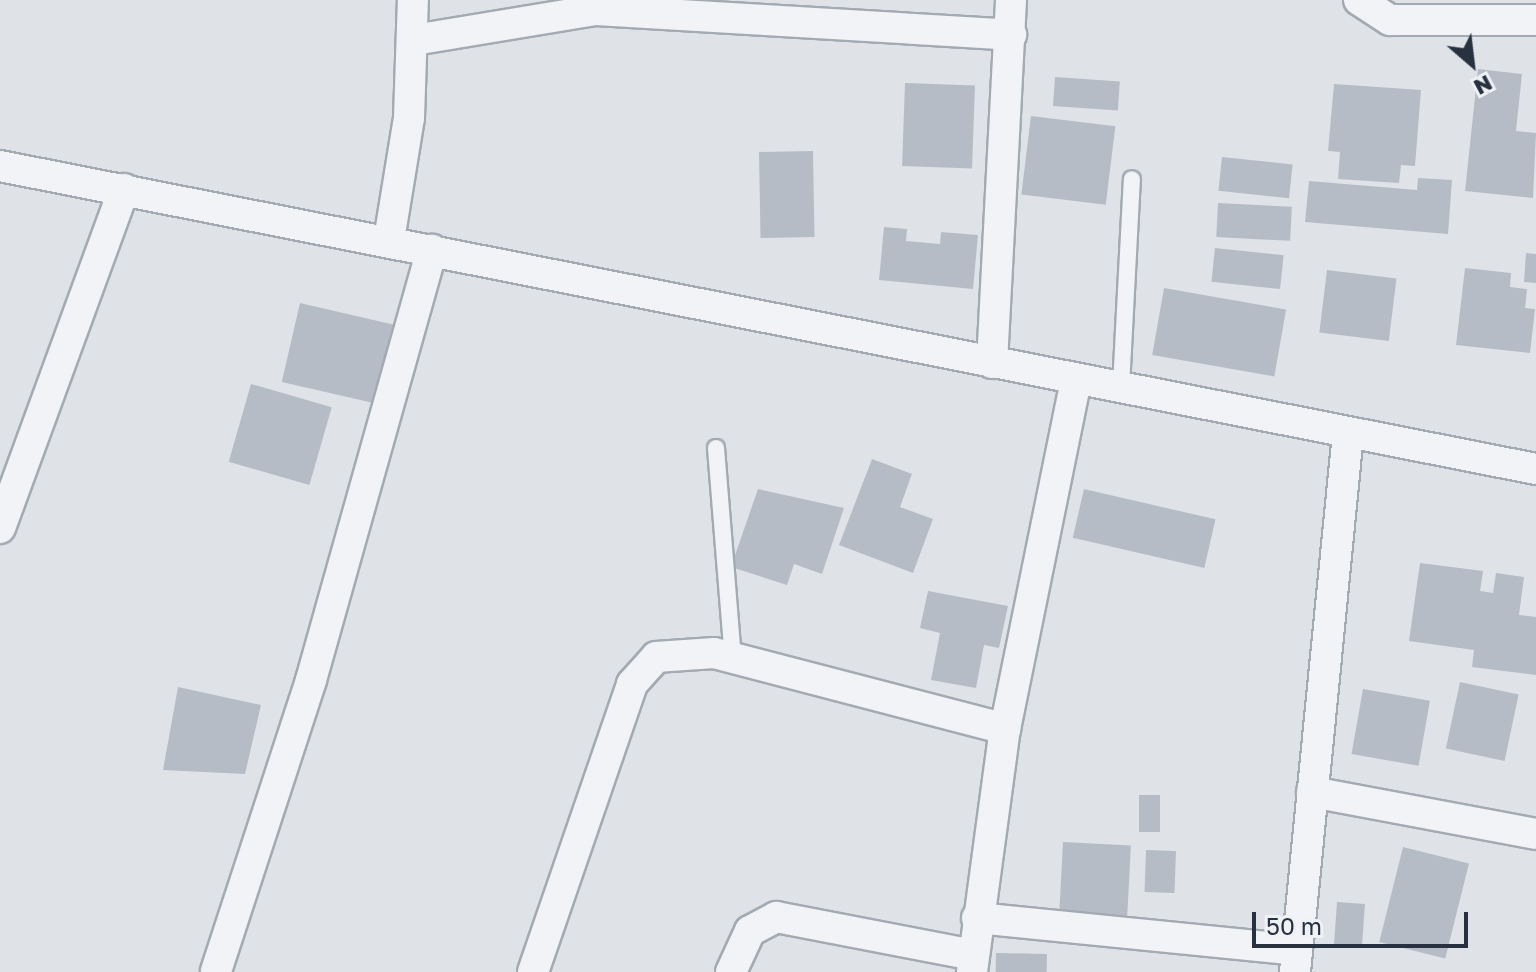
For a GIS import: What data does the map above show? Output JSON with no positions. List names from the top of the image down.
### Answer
{
  "scale_bar": "50 m",
  "north": "bottom right"
}
